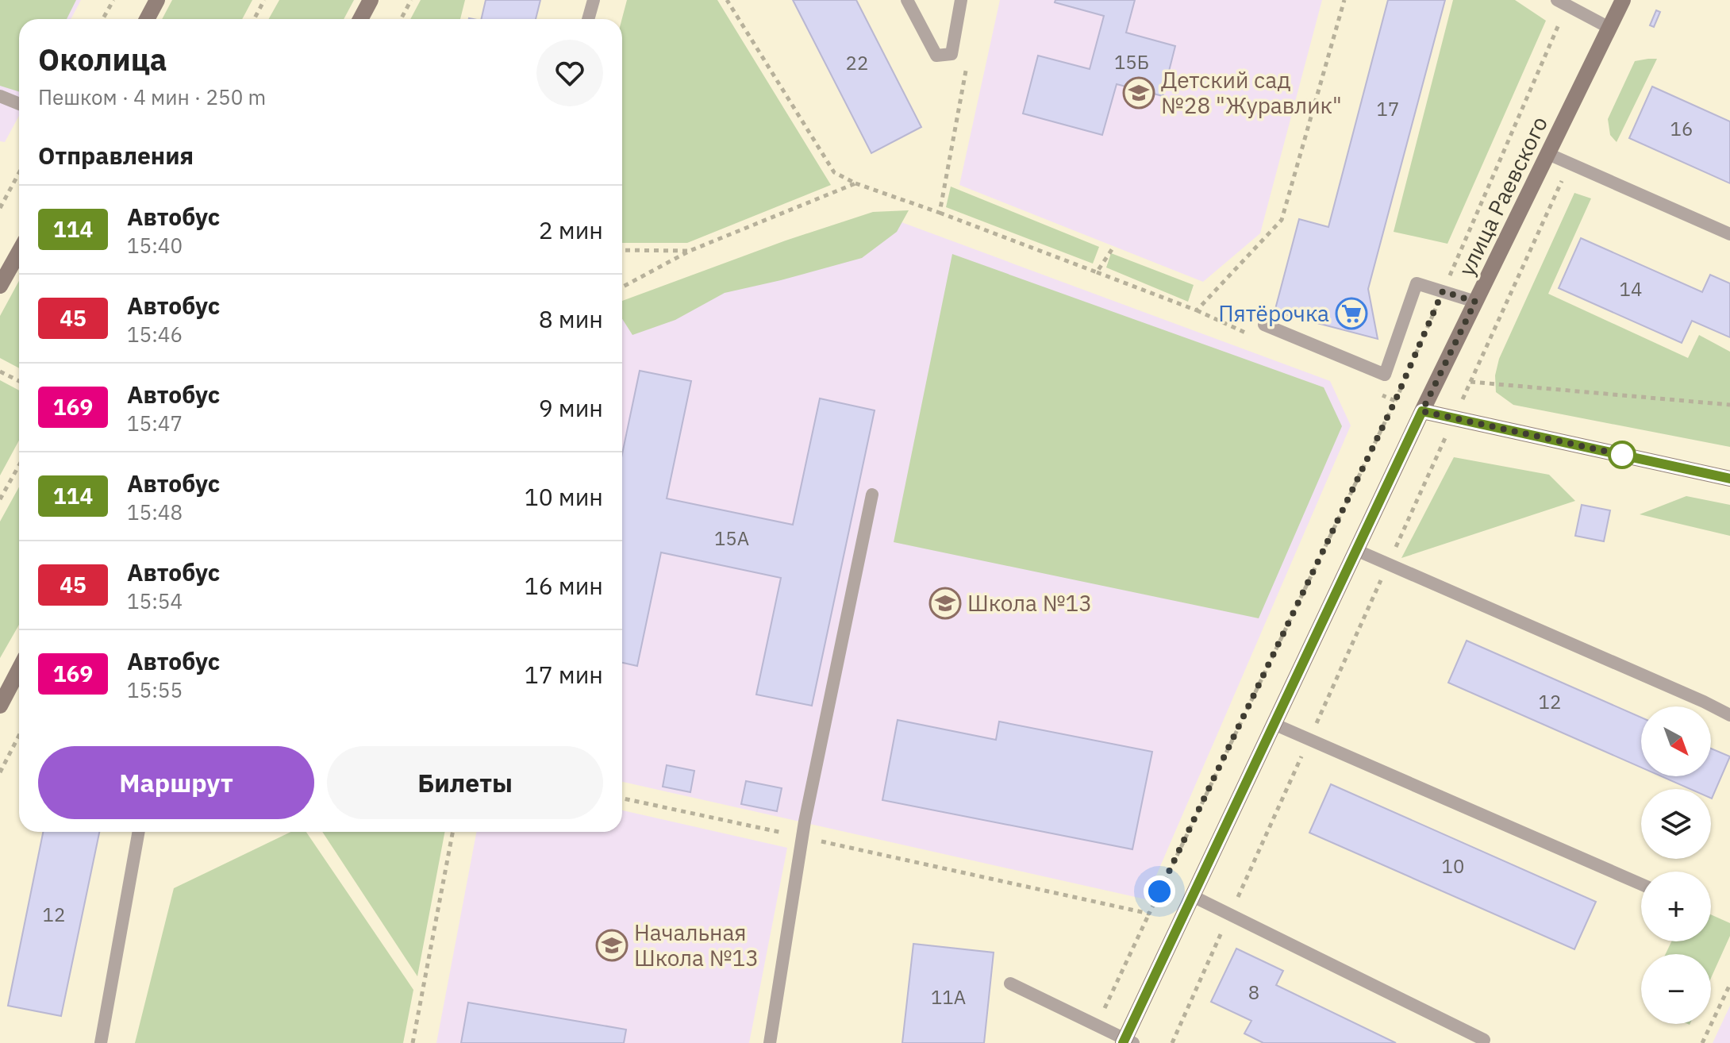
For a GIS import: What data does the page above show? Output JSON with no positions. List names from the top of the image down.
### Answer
{
  "streets": {
    "main road": ["улица Раевского"]
  },
  "places": {
    "school or university": ["Детский сад №28 \"Журавлик\"", "Школа №13", "Начальная Школа №13"],
    "supermarket": ["Пятёрочка"]
  },
  "lines": ["bus line 114"],
  "house_numbers": [
    "15Б",
    "22",
    "17",
    "16",
    "14",
    "15А",
    "12",
    "10",
    "12",
    "8",
    "11А"
  ],
  "north": "bottom right",
  "page": {
    "heading": [
      ["Околица", "Пешком · 4 мин · 250 m"],
      "Отправления"
    ],
    "list": [
      {
        "mark": "114",
        "name": "Автобус",
        "note": "15:40",
        "value": "2 мин"
      },
      {
        "mark": "45",
        "name": "Автобус",
        "note": "15:46",
        "value": "8 мин"
      },
      {
        "mark": "169",
        "name": "Автобус",
        "note": "15:47",
        "value": "9 мин"
      },
      {
        "mark": "114",
        "name": "Автобус",
        "note": "15:48",
        "value": "10 мин"
      },
      {
        "mark": "45",
        "name": "Автобус",
        "note": "15:54",
        "value": "16 мин"
      },
      {
        "mark": "169",
        "name": "Автобус",
        "note": "15:55",
        "value": "17 мин"
      }
    ],
    "map_buttons": ["+", "−"],
    "buttons": ["Маршрут", "Билеты"]
  }
}
